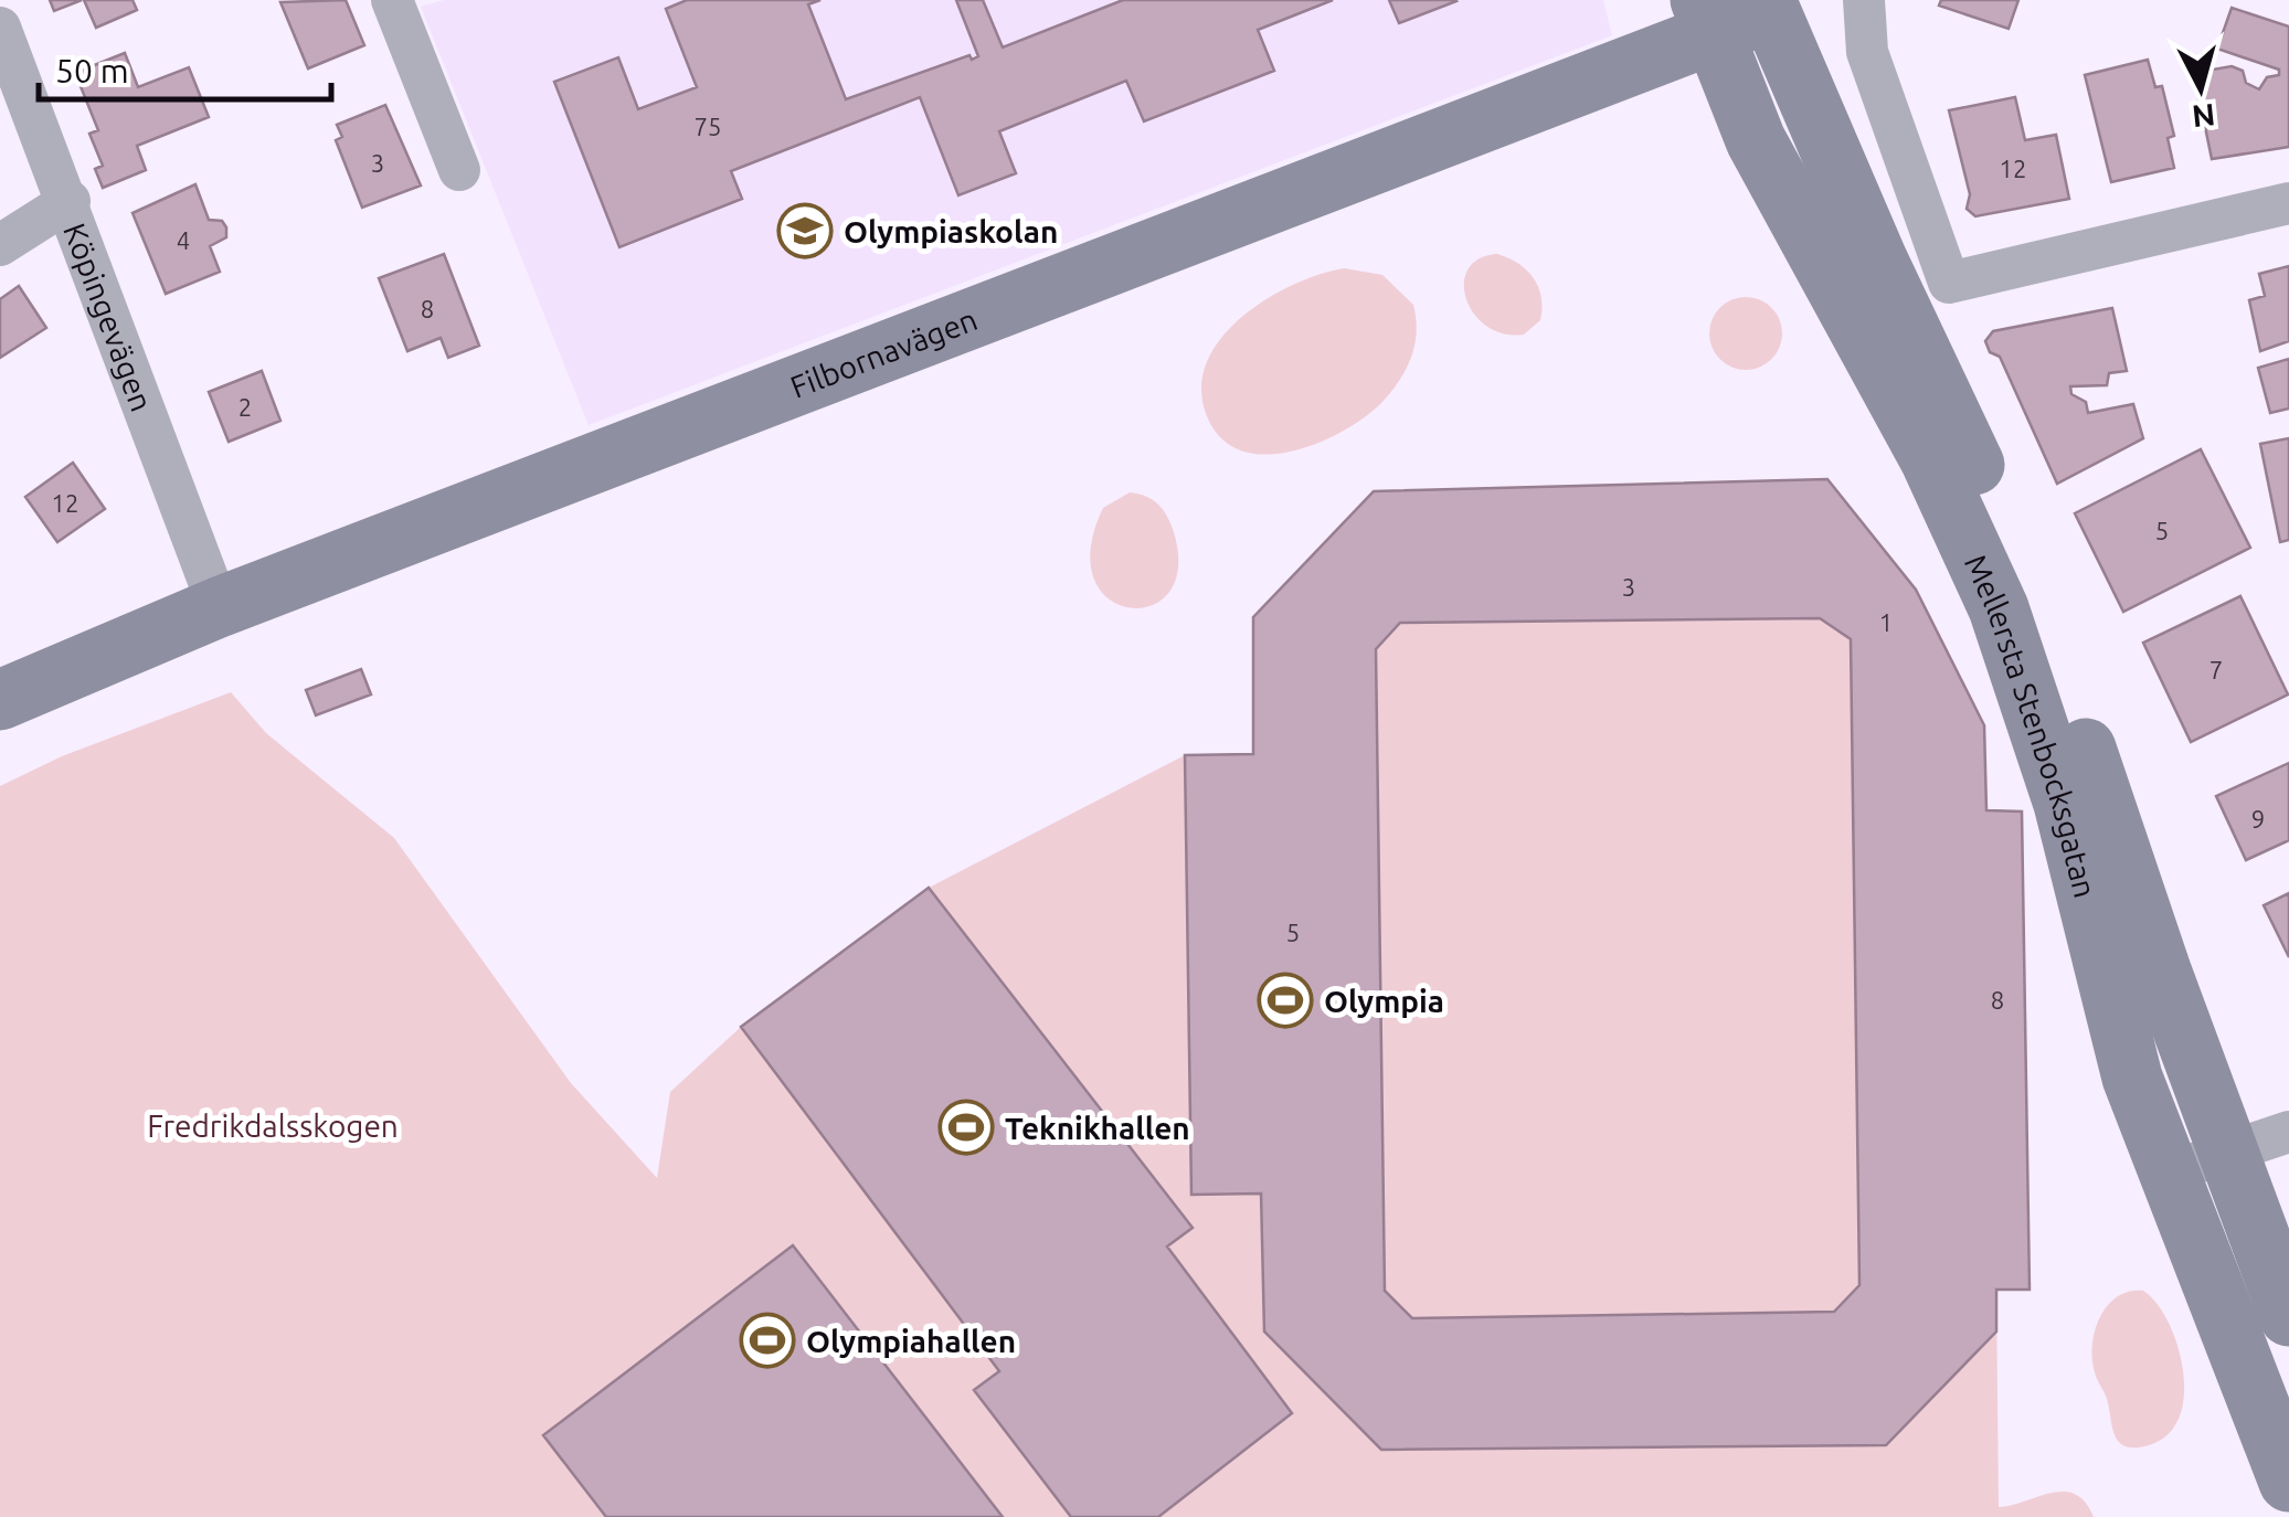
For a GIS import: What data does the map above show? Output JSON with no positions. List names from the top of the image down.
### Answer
{
  "streets": {
    "main road": ["Filbornavägen", "Mellersta Stenbocksgatan"],
    "street": ["Köpingevägen"]
  },
  "crossings": [
    ["Köpingevägen", "Filbornavägen"],
    ["Filbornavägen", "Mellersta Stenbocksgatan"]
  ],
  "parks": ["Fredrikdalsskogen"],
  "places": {
    "school or university": ["Olympiaskolan"],
    "sports": ["Olympia", "Teknikhallen", "Olympiahallen"]
  },
  "house_numbers": [
    "75",
    "3",
    "12",
    "4",
    "8",
    "2",
    "12",
    "5",
    "3",
    "1",
    "7",
    "9",
    "5",
    "8"
  ],
  "scale_bar": "50 m",
  "north": "bottom"
}
